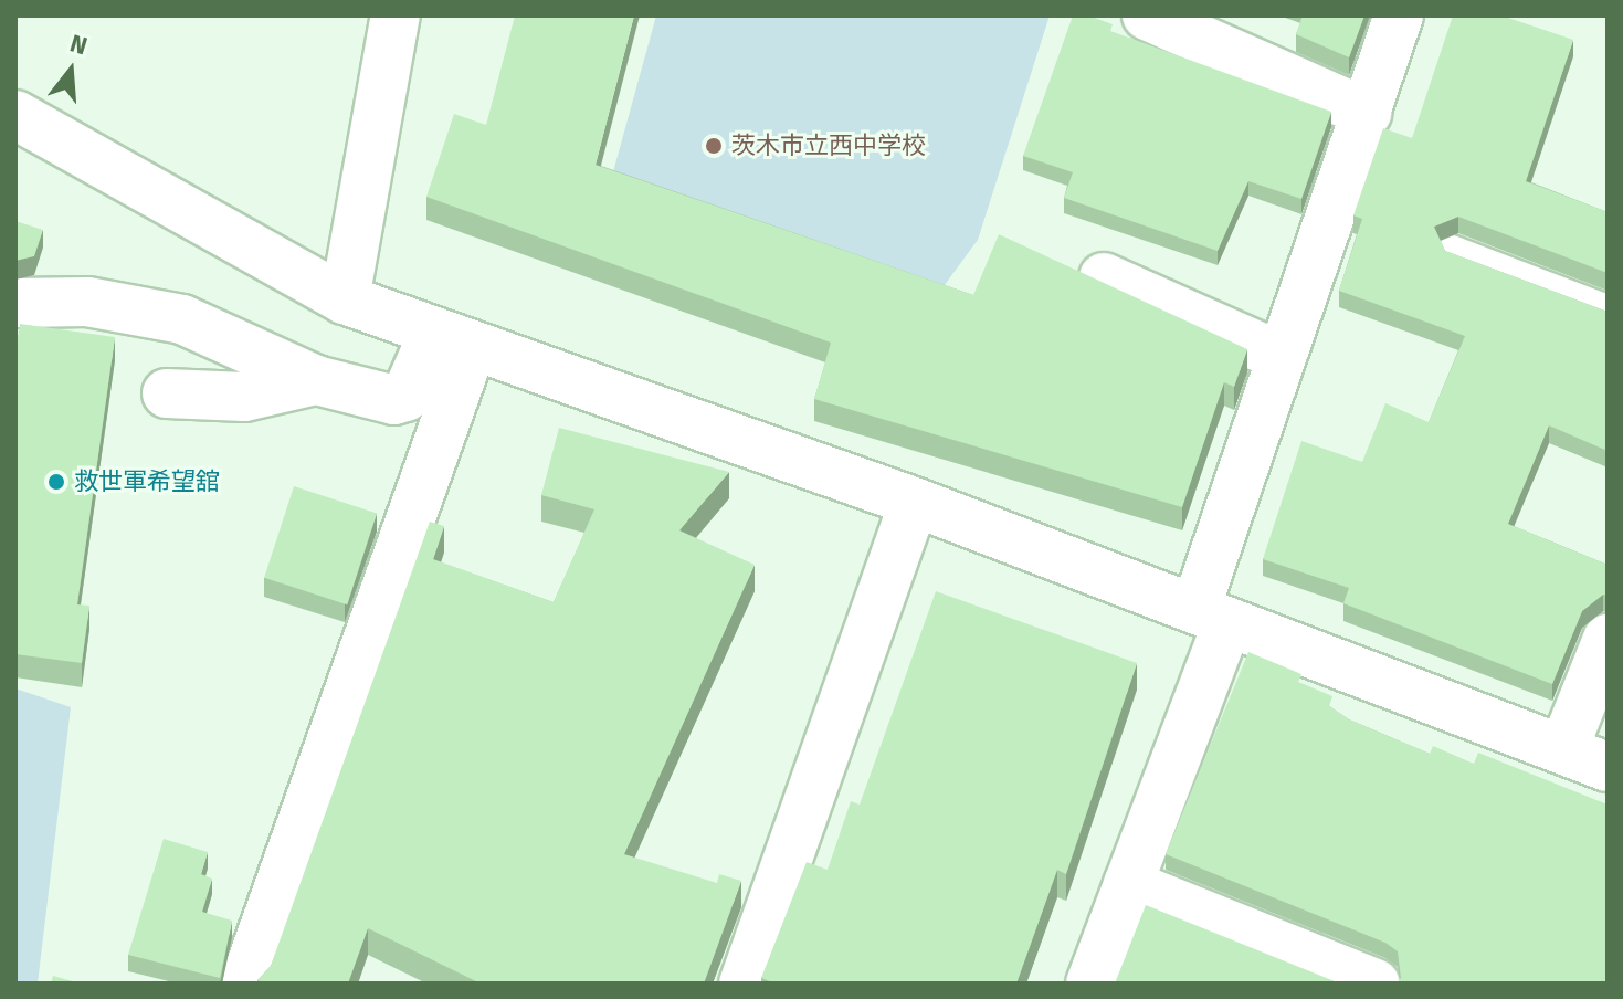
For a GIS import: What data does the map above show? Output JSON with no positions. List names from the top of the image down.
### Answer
{
  "places": ["茨木市立西中学校", "救世軍希望舘"],
  "north": "top"
}
